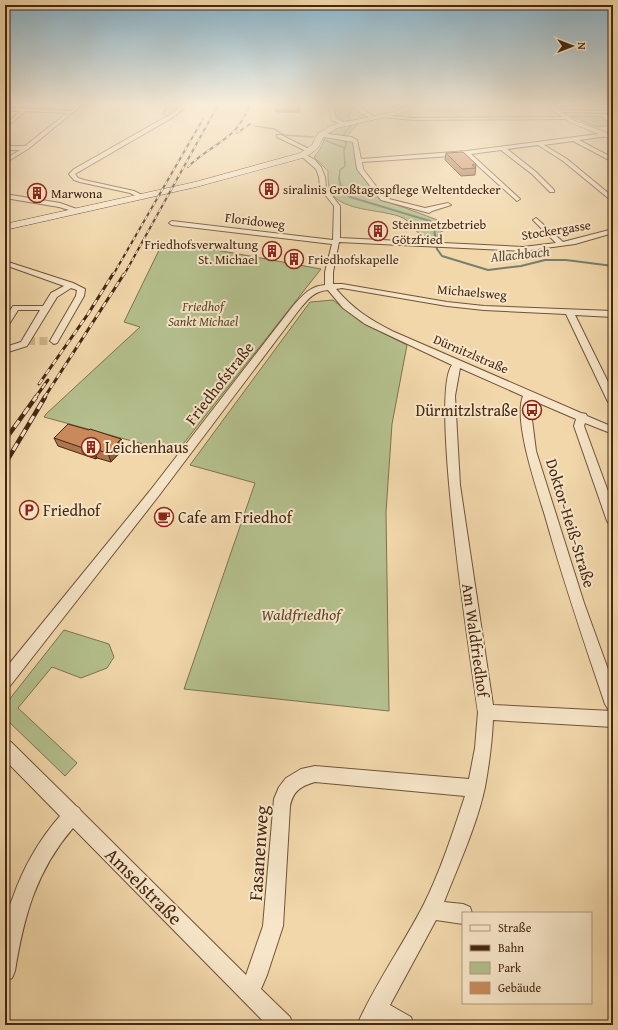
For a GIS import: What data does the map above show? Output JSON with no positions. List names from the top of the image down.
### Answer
{
  "streets": {
    "street": [
      "Floridoweg",
      "Stockergasse",
      "Michaelsweg",
      "Dürnitzlstraße",
      "Friedhofstraße",
      "Doktor-Heiß-Straße",
      "Am Waldfriedhof",
      "Fasanenweg",
      "Amselstraße"
    ]
  },
  "crossings": [
    ["Floridoweg", "Stockergasse"],
    ["Michaelsweg", "Dürnitzlstraße"],
    ["Michaelsweg", "Friedhofstraße"],
    ["Dürnitzlstraße", "Friedhofstraße"],
    ["Dürnitzlstraße", "Doktor-Heiß-Straße"],
    ["Dürnitzlstraße", "Am Waldfriedhof"],
    ["Am Waldfriedhof", "Fasanenweg"],
    ["Fasanenweg", "Amselstraße"]
  ],
  "water": ["Allachbach"],
  "parks": ["Friedhof Sankt Michael", "Waldfriedhof"],
  "places": {
    "building": [
      "siralinis Großtagespflege Weltentdecker",
      "Marwona",
      "Steinmetzbetrieb Götzfried",
      "Friedhofsverwaltung St. Michael",
      "Friedhofskapelle",
      "Leichenhaus"
    ],
    "bus stop": ["Dürmitzlstraße"],
    "parking": ["Friedhof"],
    "cafe": ["Cafe am Friedhof"]
  },
  "legend": [
    "Straße",
    "Bahn",
    "Park",
    "Gebäude"
  ],
  "north": "right"
}
